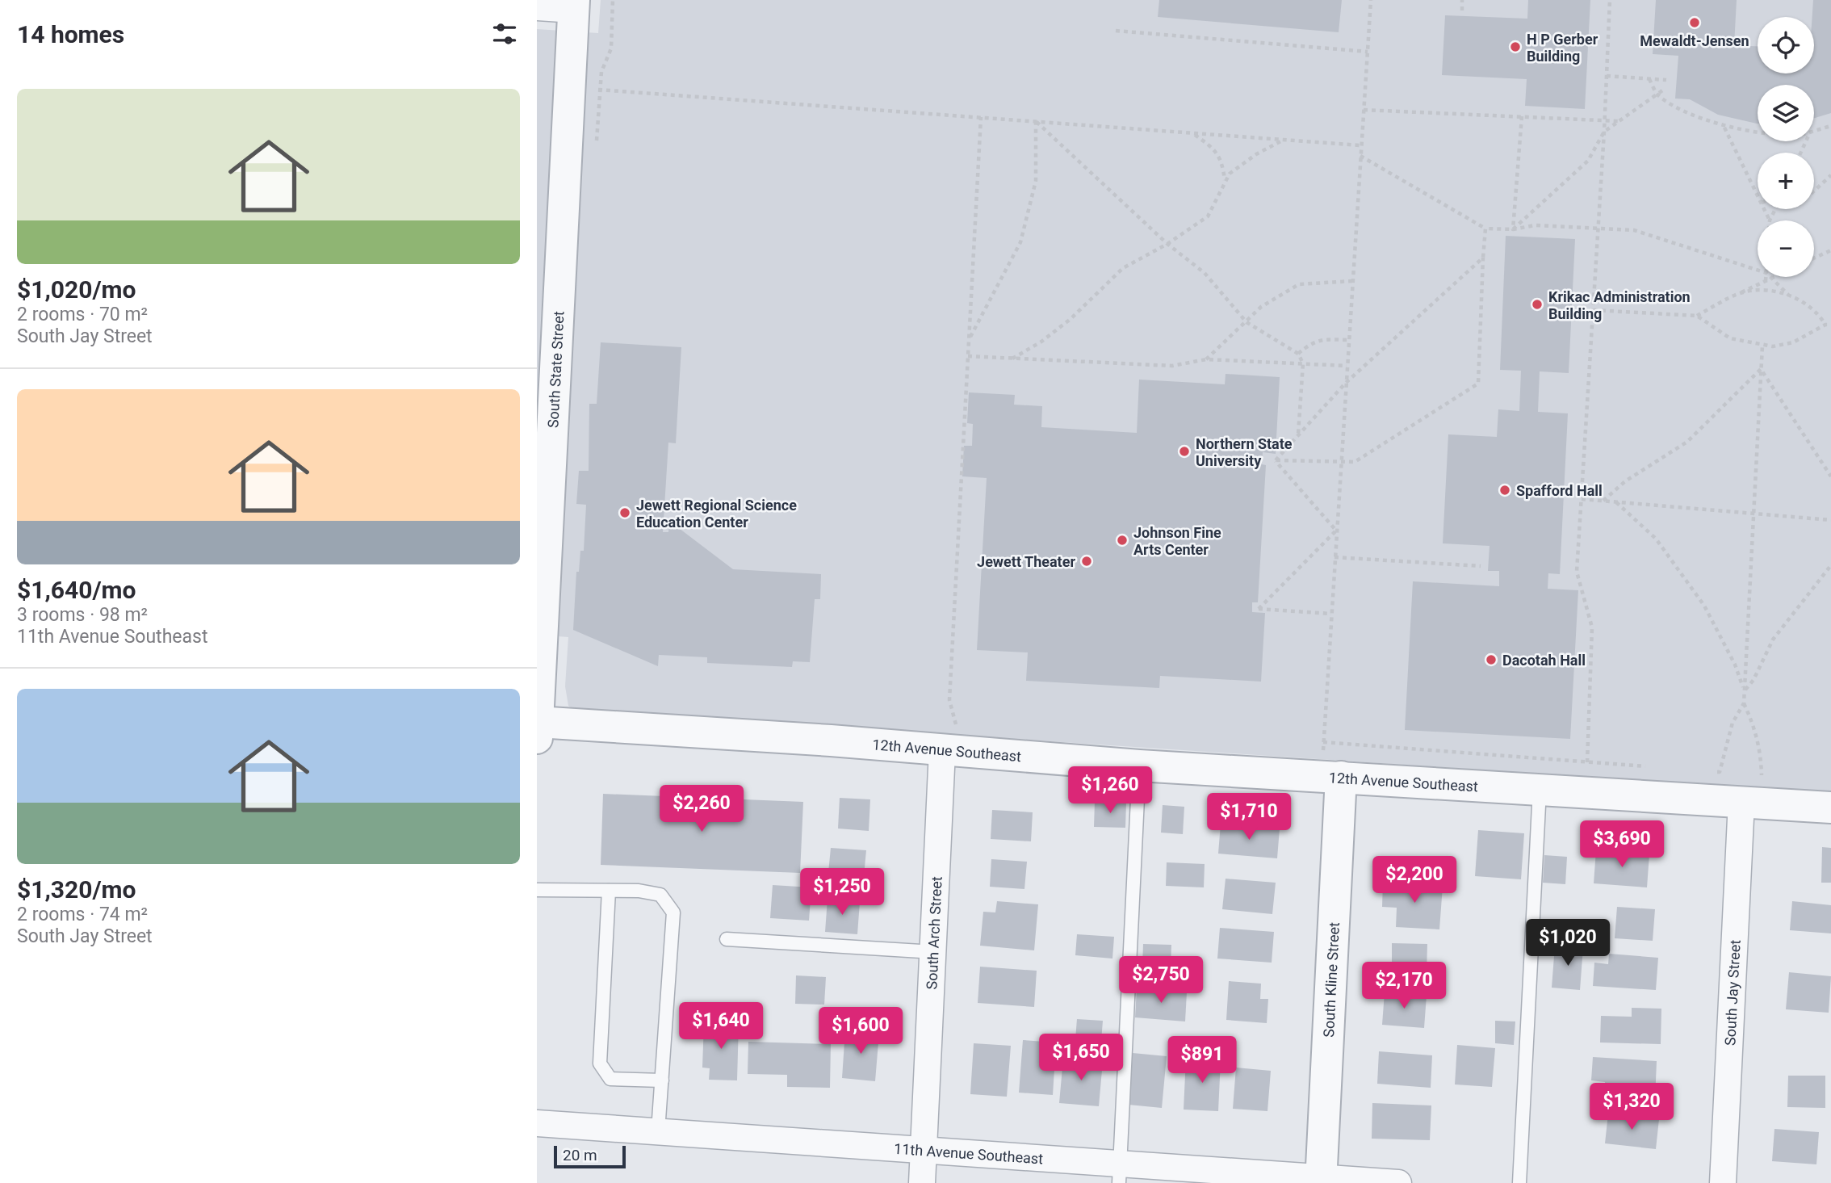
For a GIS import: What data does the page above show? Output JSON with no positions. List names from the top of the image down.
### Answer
{
  "streets": {
    "street": [
      "South State Street",
      "12th Avenue Southeast",
      "South Arch Street",
      "South Kline Street",
      "South Jay Street",
      "11th Avenue Southeast"
    ]
  },
  "crossings": [
    ["South State Street", "12th Avenue Southeast"],
    ["12th Avenue Southeast", "South Arch Street"],
    ["12th Avenue Southeast", "South Kline Street"],
    ["12th Avenue Southeast", "South Jay Street"],
    ["South Arch Street", "11th Avenue Southeast"],
    ["South Kline Street", "11th Avenue Southeast"]
  ],
  "places": [
    "Mewaldt-Jensen",
    "H P Gerber Building",
    "Krikac Administration Building",
    "Northern State University",
    "Spafford Hall",
    "Jewett Regional Science Education Center",
    "Johnson Fine Arts Center",
    "Jewett Theater",
    "Dacotah Hall"
  ],
  "scale_bar": "20 m",
  "page": {
    "heading": "14 homes",
    "map_buttons": ["+", "−"],
    "list": [
      {
        "name": "$1,020/mo",
        "note": "2 rooms · 70 m² · South Jay Street"
      },
      {
        "name": "$1,640/mo",
        "note": "3 rooms · 98 m² · 11th Avenue Southeast"
      },
      {
        "name": "$1,320/mo",
        "note": "2 rooms · 74 m² · South Jay Street"
      }
    ],
    "price": [
      "$1,260",
      "$2,260",
      "$1,710",
      "$3,690",
      "$2,200",
      "$1,250",
      "$1,020",
      "$2,750",
      "$2,170",
      "$1,640",
      "$1,600",
      "$1,650",
      "$891",
      "$1,320"
    ],
    "scale": "20 m"
  }
}
